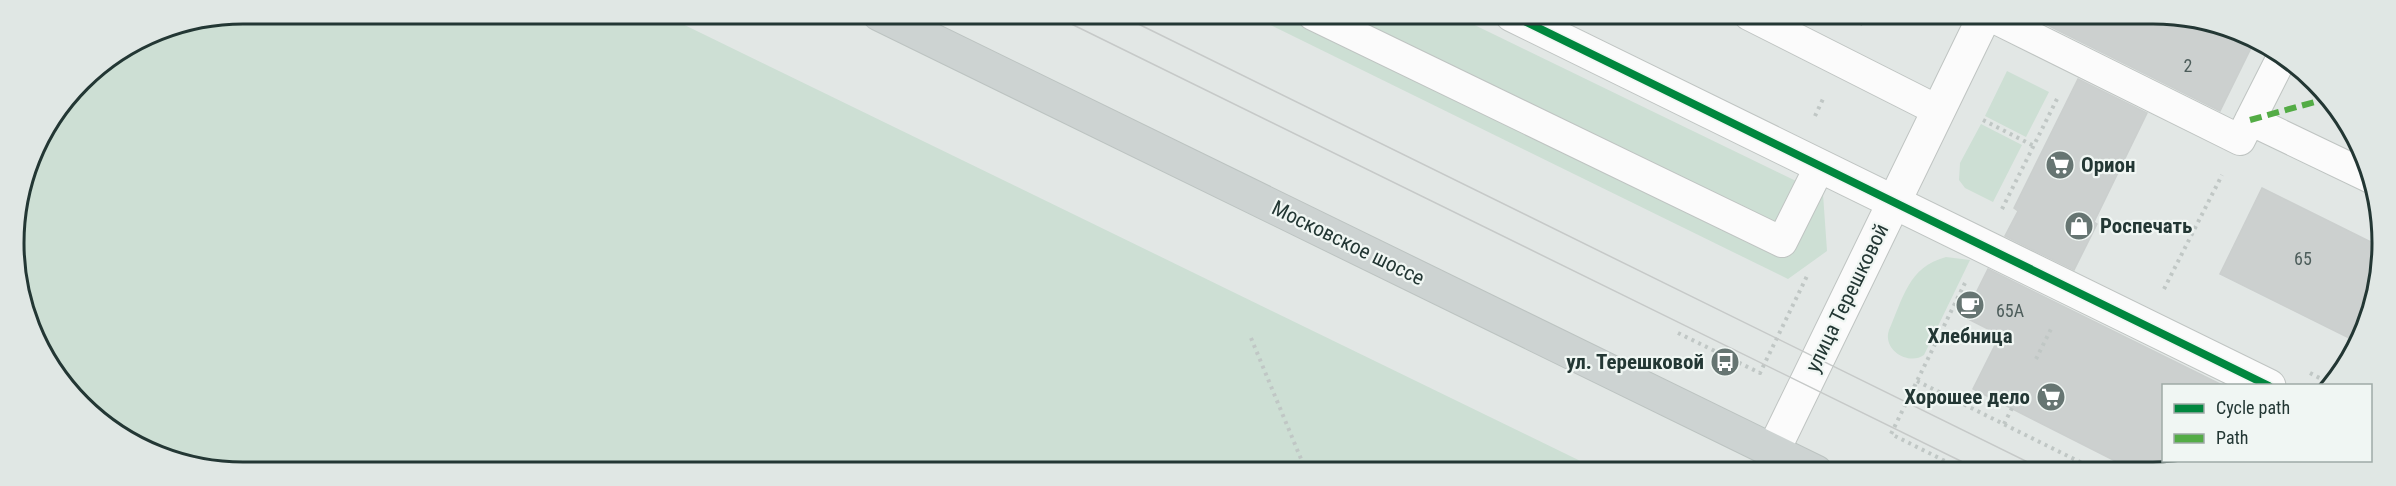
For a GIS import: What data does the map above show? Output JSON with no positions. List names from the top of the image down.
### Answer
{
  "streets": {
    "main road": ["Московское шоссе"],
    "street": ["улица Терешковой"]
  },
  "crossings": [
    ["Московское шоссе", "улица Терешковой"]
  ],
  "places": {
    "supermarket": ["Орион", "Хорошее дело"],
    "shop": ["Роспечать"],
    "cafe": ["Хлебница"],
    "bus stop": ["ул. Терешковой"]
  },
  "house_numbers": ["2", "65", "65А"],
  "legend": ["Cycle path", "Path"]
}
